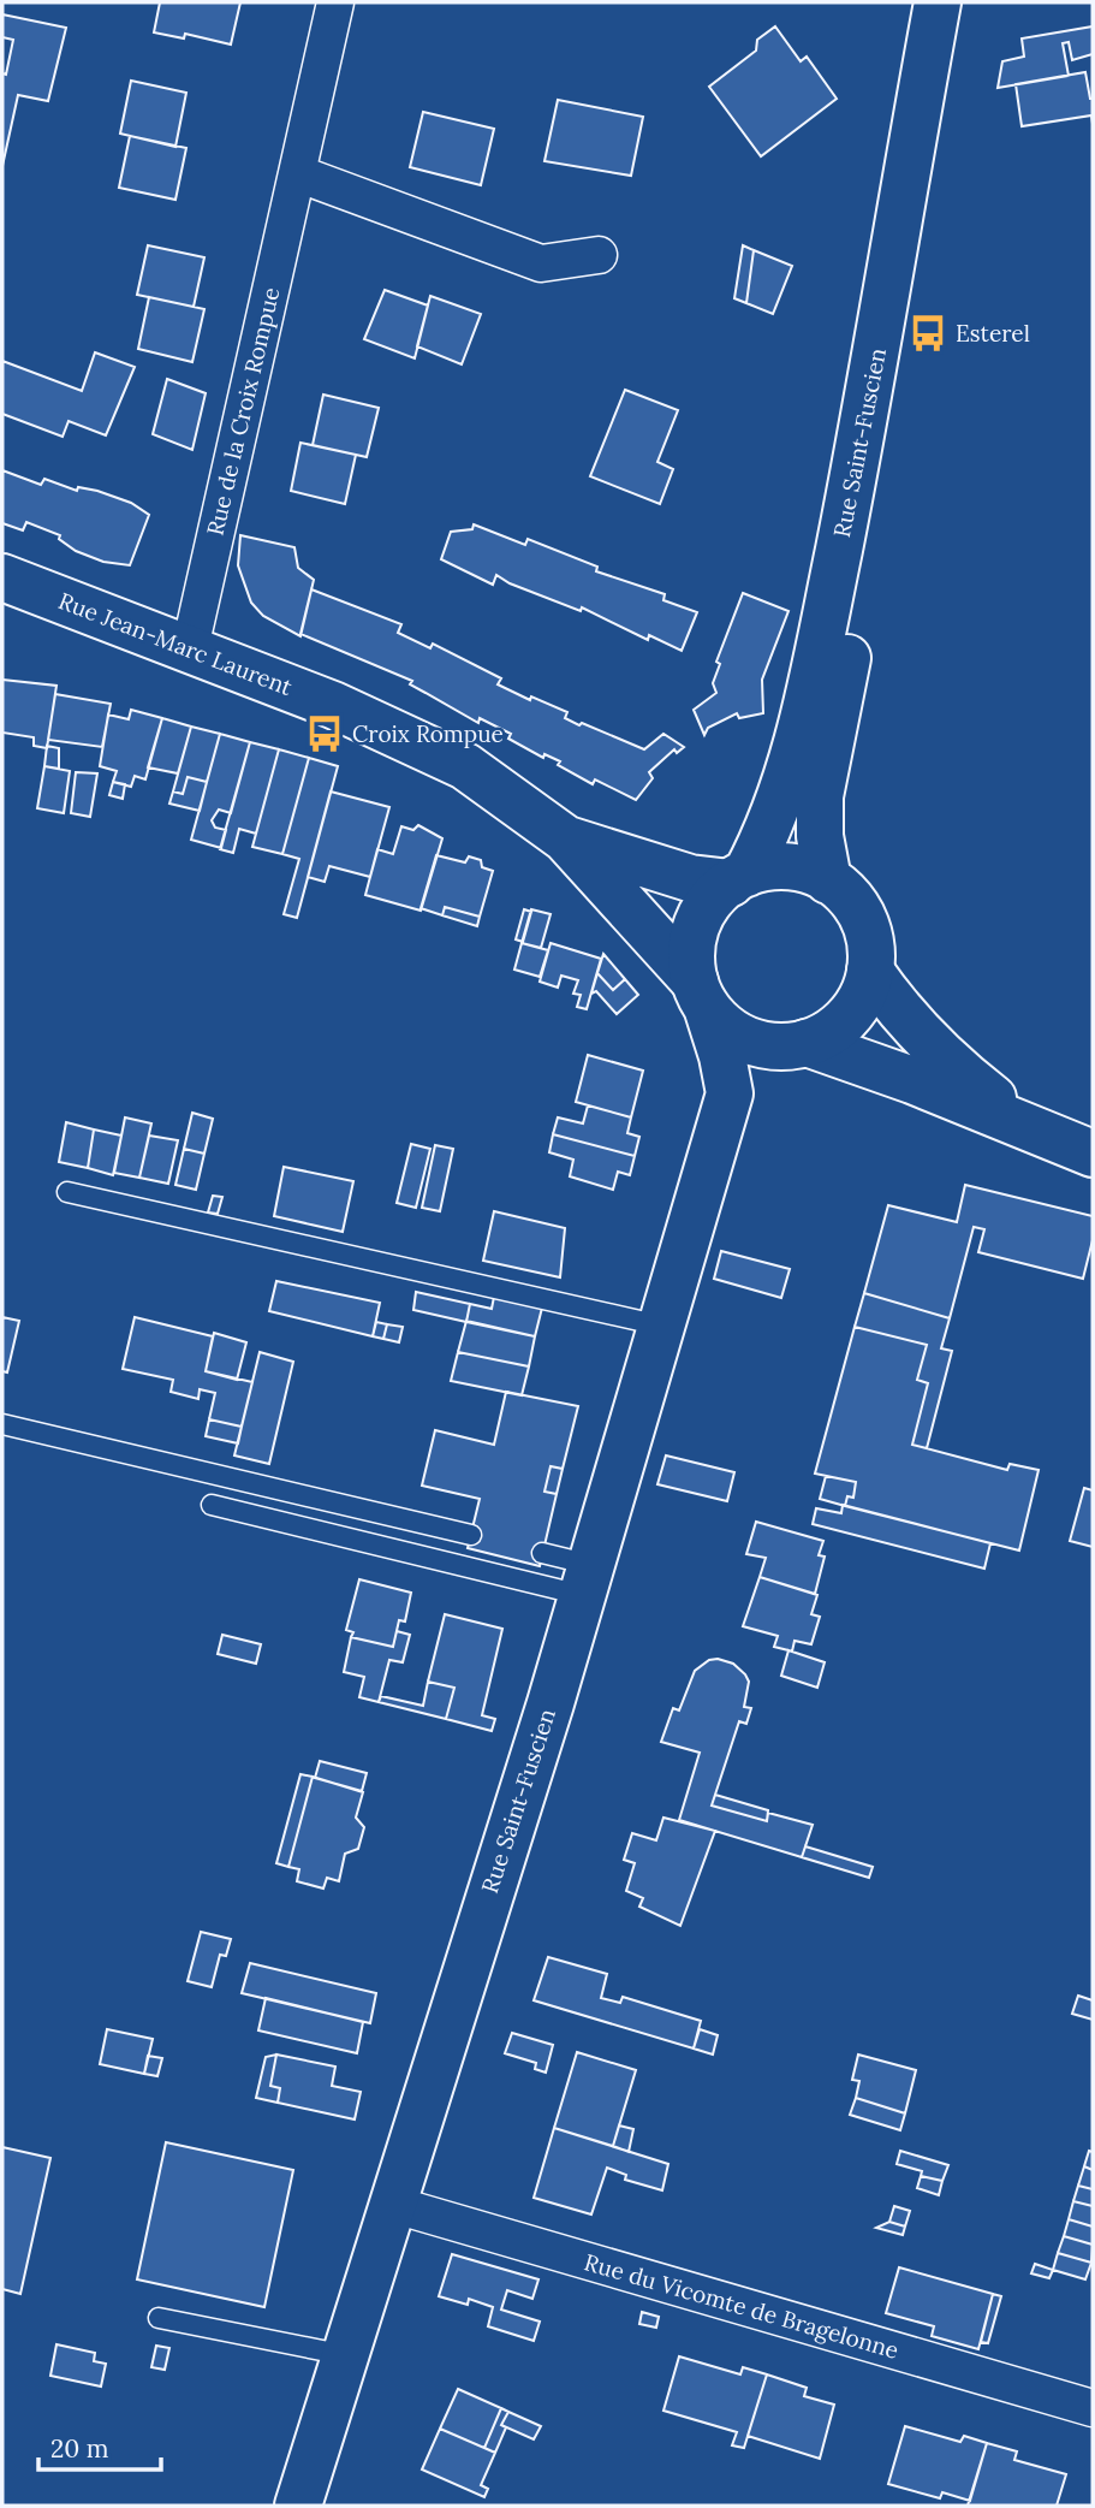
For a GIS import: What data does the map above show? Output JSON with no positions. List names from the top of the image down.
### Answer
{
  "streets": {
    "main road": ["Rue Saint-Fuscien", "Rue Jean-Marc Laurent"],
    "street": ["Rue de la Croix Rompue", "Rue du Vicomte de Bragelonne"]
  },
  "crossings": [
    ["Rue de la Croix Rompue", "Rue Jean-Marc Laurent"],
    ["Rue Saint-Fuscien", "Rue Jean-Marc Laurent"],
    ["Rue Saint-Fuscien", "Rue du Vicomte de Bragelonne"]
  ],
  "places": {
    "bus stop": ["Esterel", "Croix Rompue"]
  },
  "scale_bar": "20 m"
}
